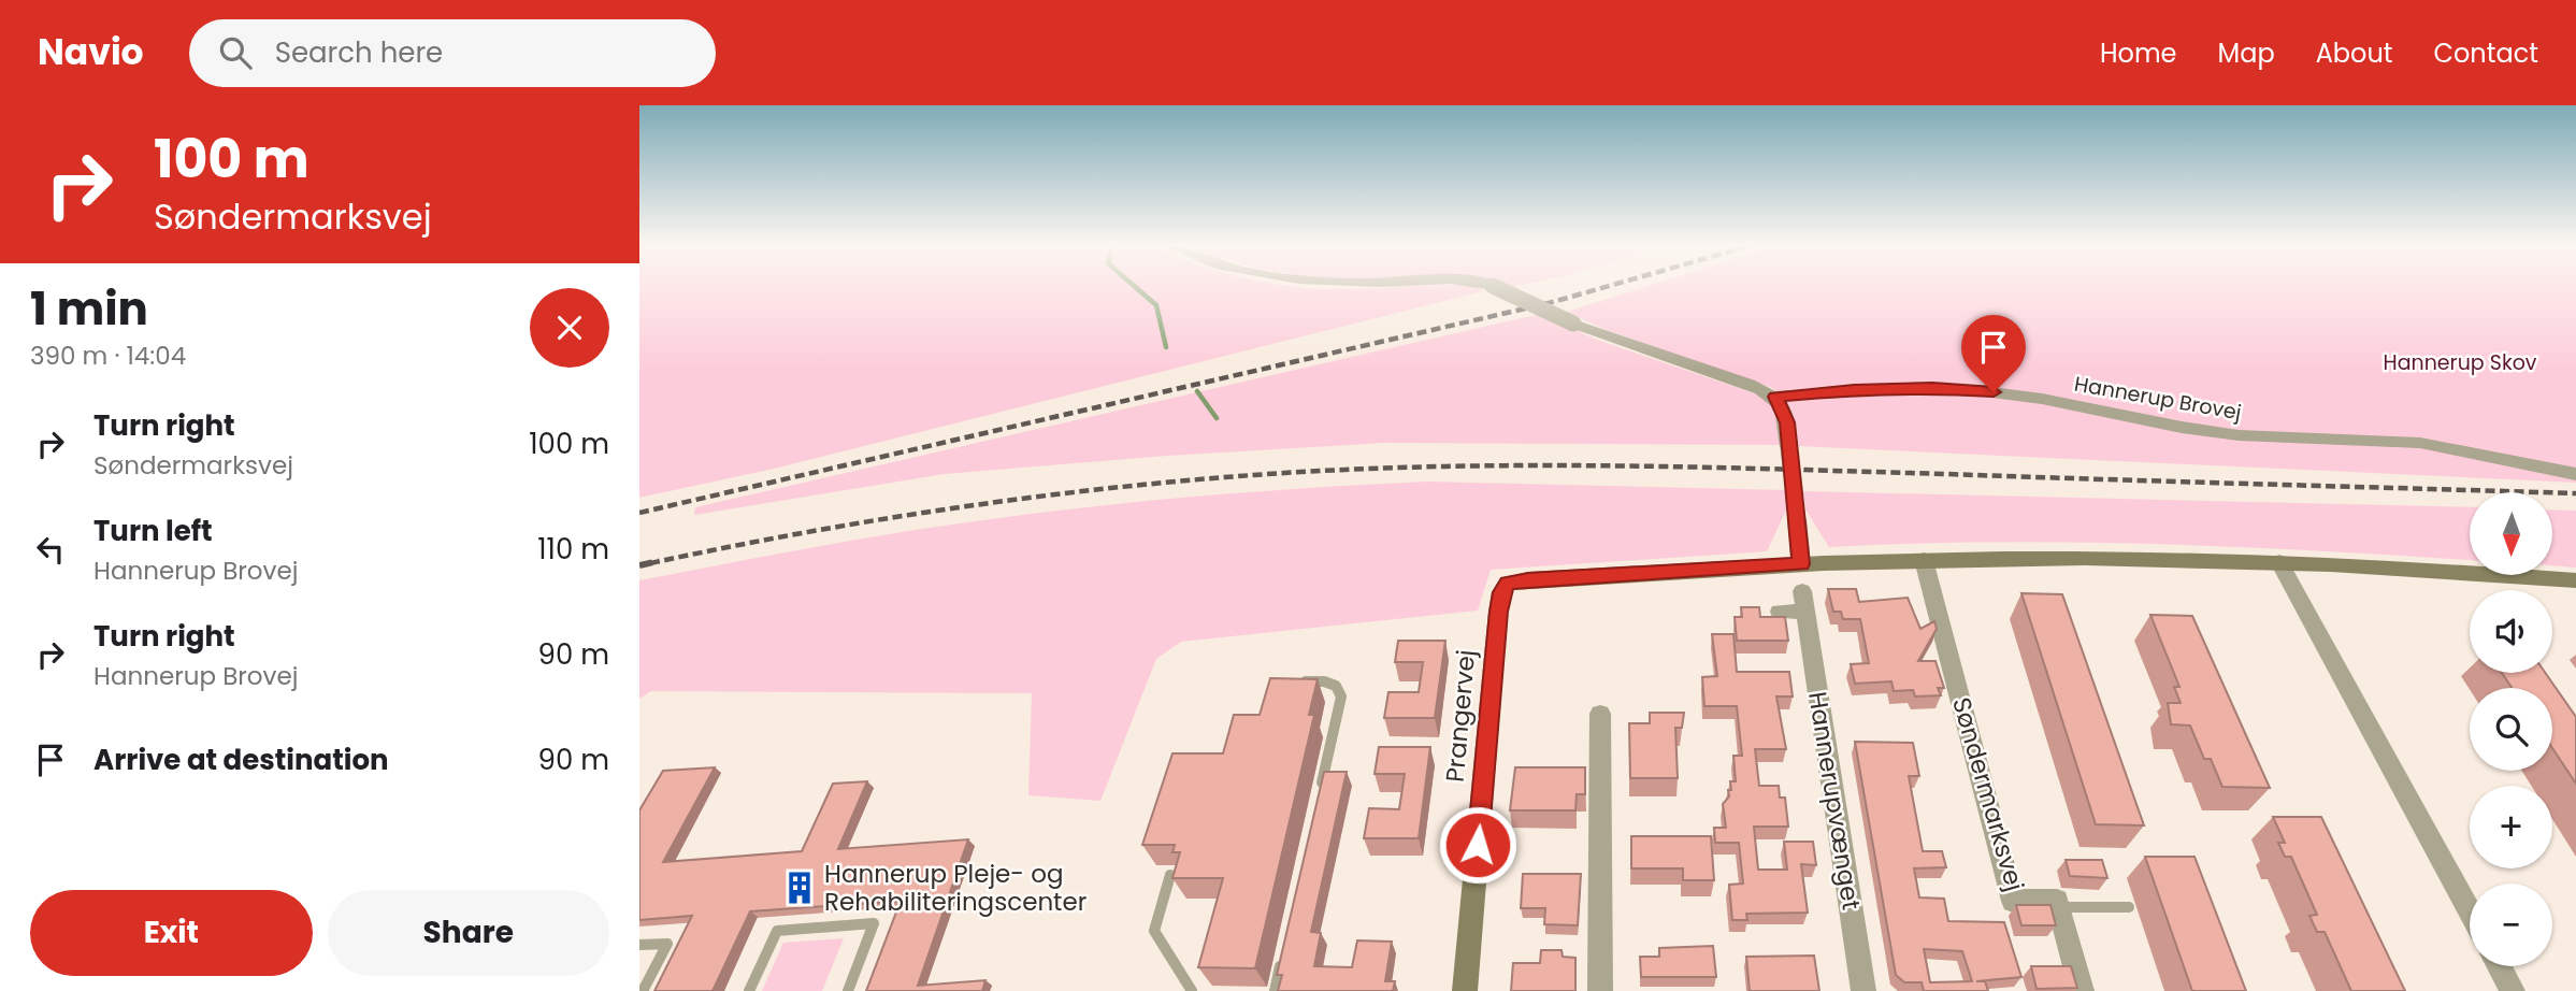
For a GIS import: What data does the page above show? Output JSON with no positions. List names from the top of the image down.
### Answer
{
  "streets": {
    "street": [
      "Hannerup Brovej",
      "Prangervej",
      "Søndermarksvej",
      "Hannerupvænget"
    ]
  },
  "parks": ["Hannerup Skov"],
  "places": {
    "building": ["Hannerup Pleje- og Rehabiliteringscenter"]
  },
  "north": "bottom",
  "page": {
    "header": "Navio",
    "search": "Search here",
    "nav": [
      "Home",
      "Map",
      "About",
      "Contact"
    ],
    "turn": ["100 m", "Søndermarksvej"],
    "heading": ["1 min", "390 m · 14:04"],
    "list": [
      {
        "name": "Turn right",
        "note": "Søndermarksvej",
        "value": "100 m"
      },
      {
        "name": "Turn left",
        "note": "Hannerup Brovej",
        "value": "110 m"
      },
      {
        "name": "Turn right",
        "note": "Hannerup Brovej",
        "value": "90 m"
      },
      {
        "name": "Arrive at destination",
        "value": "90 m"
      }
    ],
    "map_buttons": ["+", "−"],
    "buttons": ["Exit", "Share"]
  }
}
